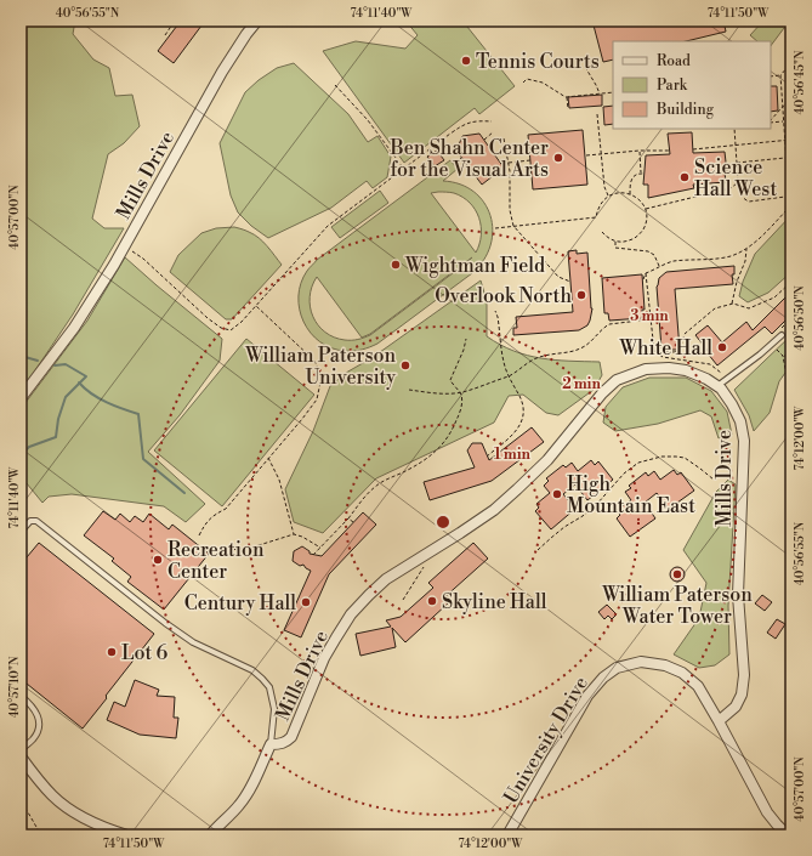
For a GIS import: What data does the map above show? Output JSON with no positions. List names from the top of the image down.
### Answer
{
  "streets": {
    "street": ["Mills Drive", "University Drive"]
  },
  "crossings": [
    ["Mills Drive", "University Drive"]
  ],
  "places": [
    "Tennis Courts",
    "Ben Shahn Center for the Visual Arts",
    "Science Hall West",
    "Wightman Field",
    "Overlook North",
    "White Hall",
    "William Paterson University",
    "High Mountain East",
    "Recreation Center",
    "William Paterson Water Tower",
    "Skyline Hall",
    "Century Hall",
    "Lot 6"
  ],
  "legend": ["Road", "Park", "Building"],
  "coordinates": [
    "40°56'55\"N",
    "74°11'40\"W",
    "74°11'50\"W",
    "40°56'45\"N",
    "40°57'00\"N",
    "40°56'50\"N",
    "74°12'00\"W",
    "40°57'10\"N"
  ],
  "rings": ["3 min", "2 min", "1 min"]
}
